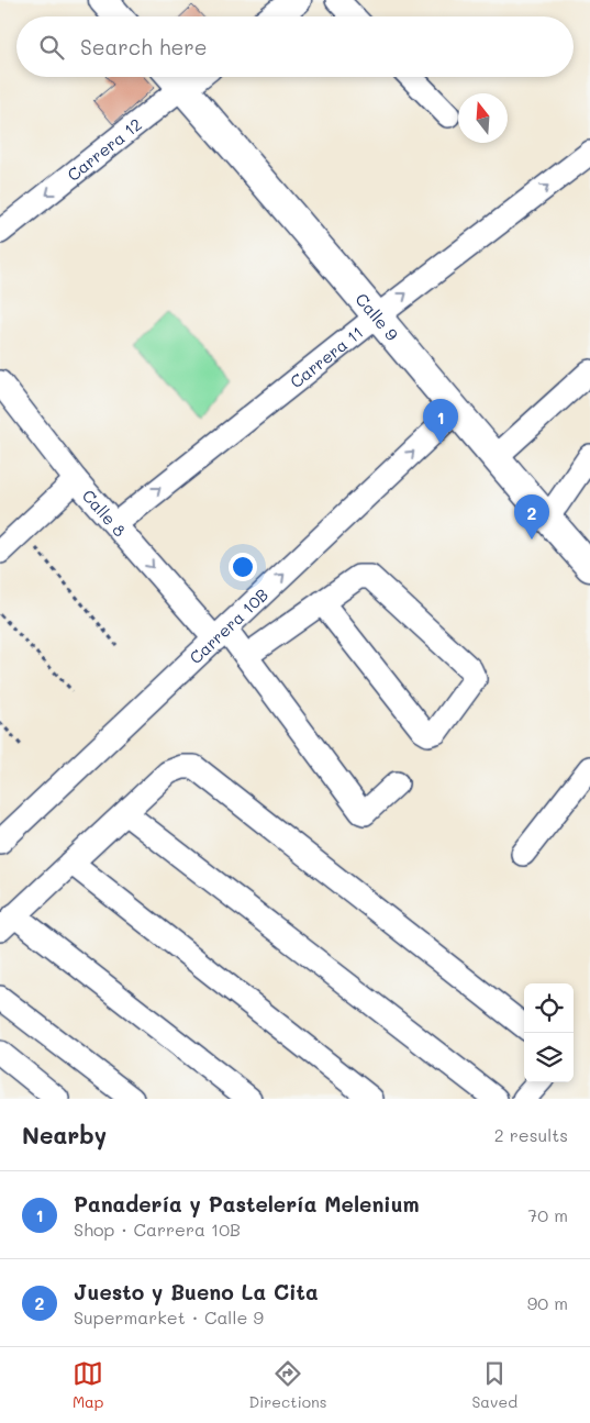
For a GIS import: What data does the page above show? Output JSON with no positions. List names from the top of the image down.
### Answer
{
  "streets": {
    "main road": ["Calle 9"],
    "street": [
      "Carrera 12",
      "Carrera 11",
      "Calle 8",
      "Carrera 10B"
    ]
  },
  "crossings": [
    ["Carrera 12", "Calle 9"],
    ["Calle 9", "Carrera 11"],
    ["Calle 9", "Carrera 10B"],
    ["Carrera 11", "Calle 8"],
    ["Calle 8", "Carrera 10B"]
  ],
  "one_way": ["Carrera 12"],
  "north": "top",
  "page": {
    "search": "Search here",
    "pins": ["1", "2"],
    "heading": ["Nearby", "2 results"],
    "list": [
      {
        "mark": "1",
        "name": "Panadería y Pastelería Melenium",
        "note": "Shop · Carrera 10B",
        "value": "70 m"
      },
      {
        "mark": "2",
        "name": "Juesto y Bueno La Cita",
        "note": "Supermarket · Calle 9",
        "value": "90 m"
      }
    ],
    "nav": ["Map", "Directions", "Saved"]
  }
}
